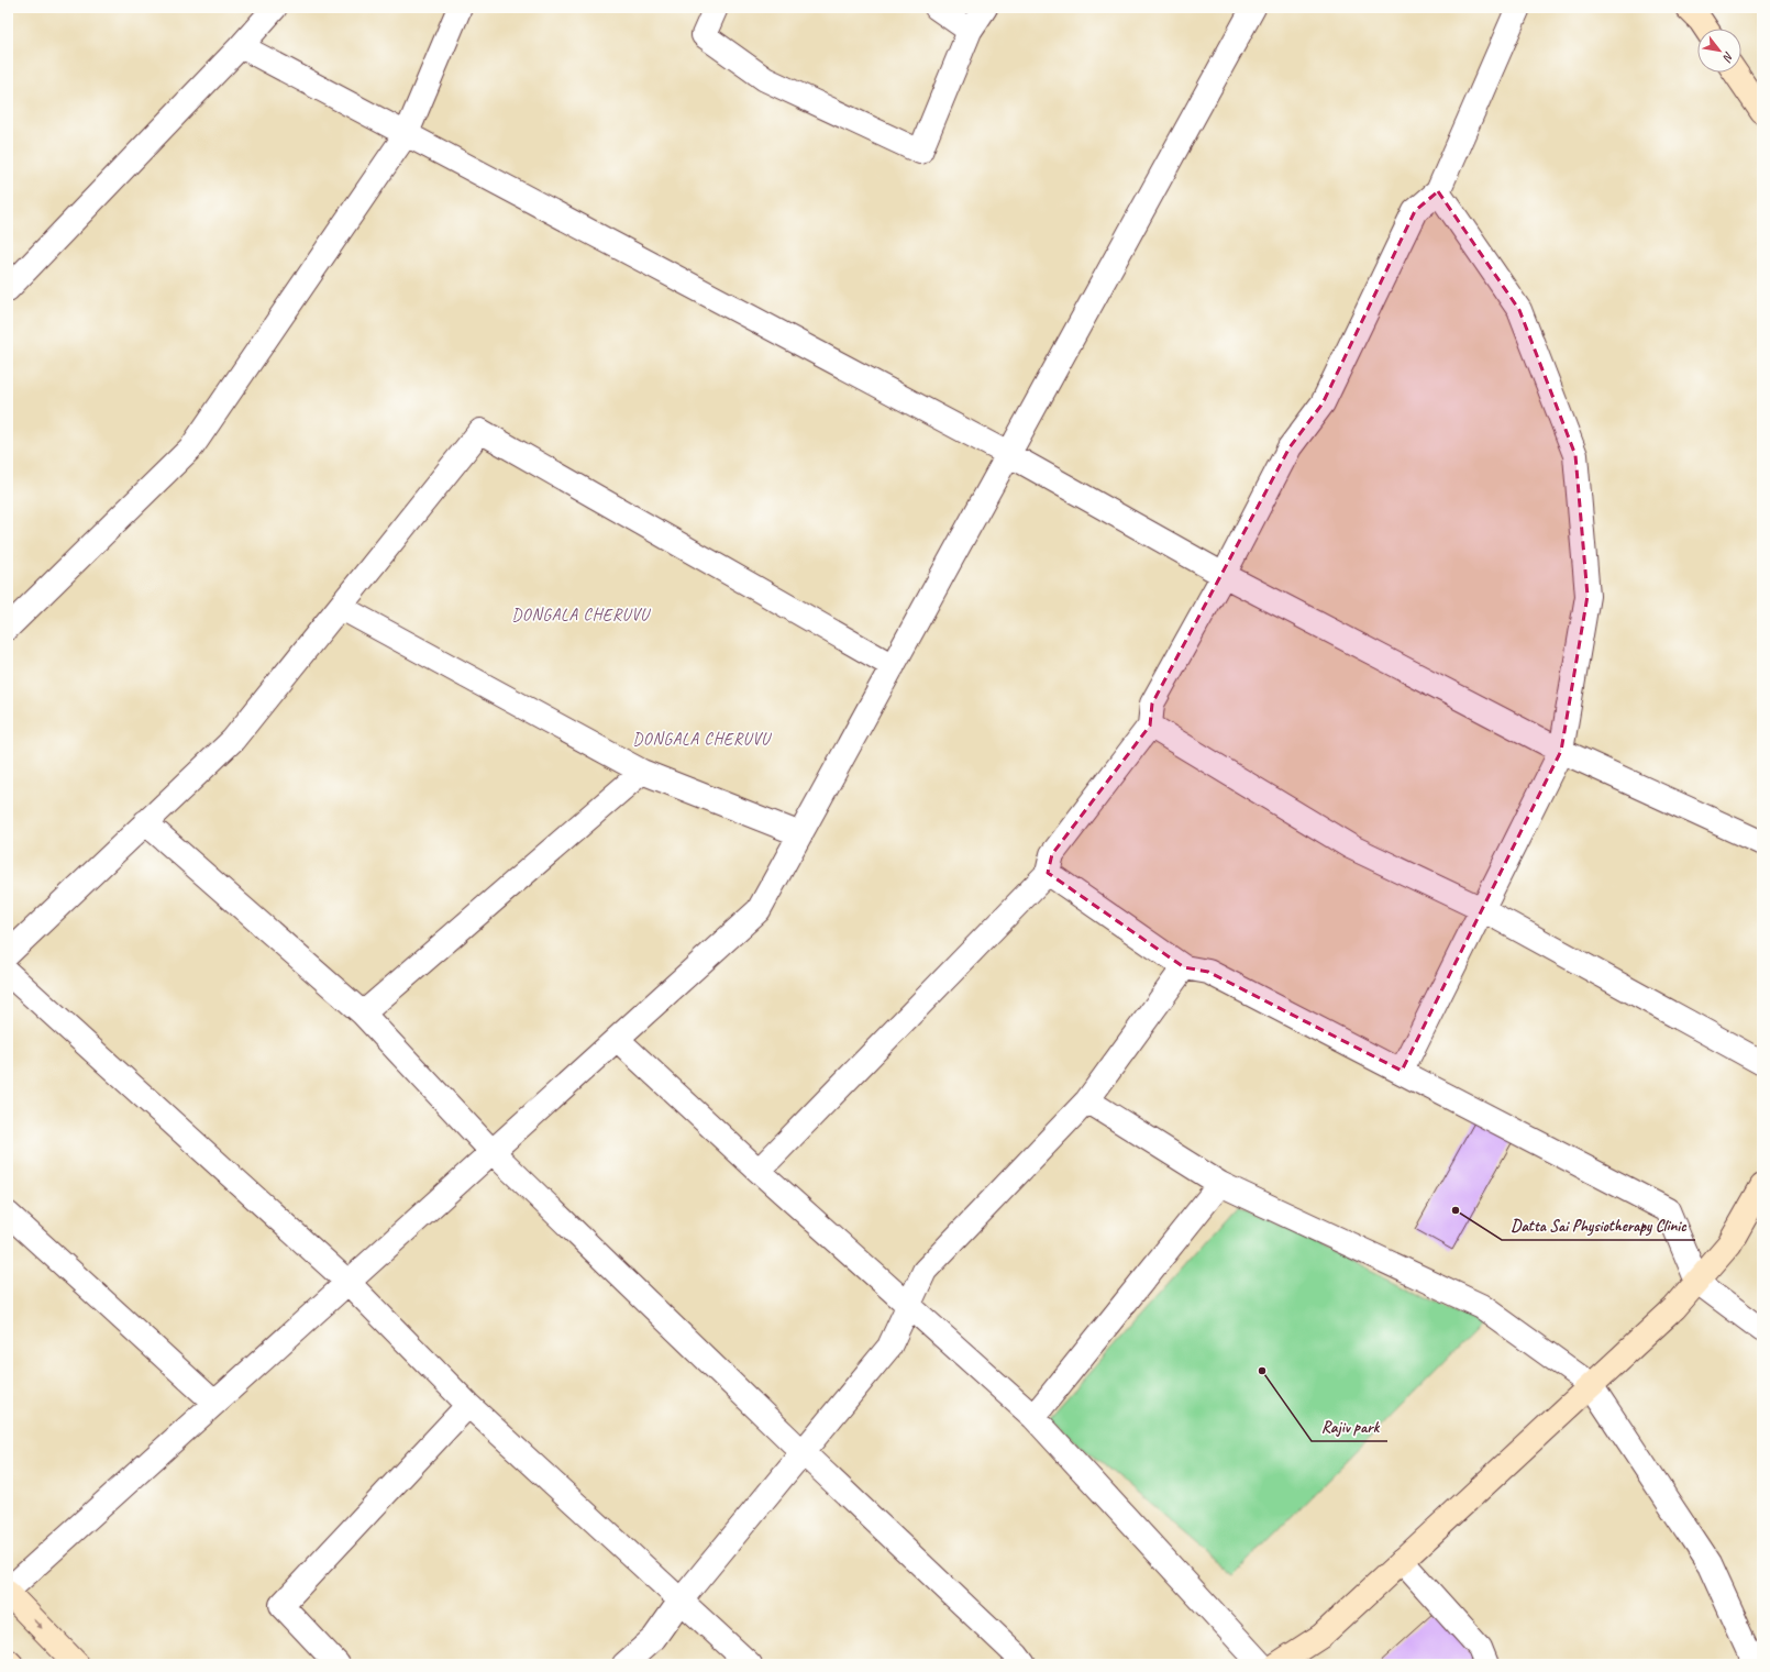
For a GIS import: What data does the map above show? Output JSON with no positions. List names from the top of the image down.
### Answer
{
  "districts": ["DONGALA CHERUVU", "DONGALA CHERUVU"],
  "places": ["Datta Sai Physiotherapy Clinic", "Rajiv park"],
  "north": "bottom right"
}
